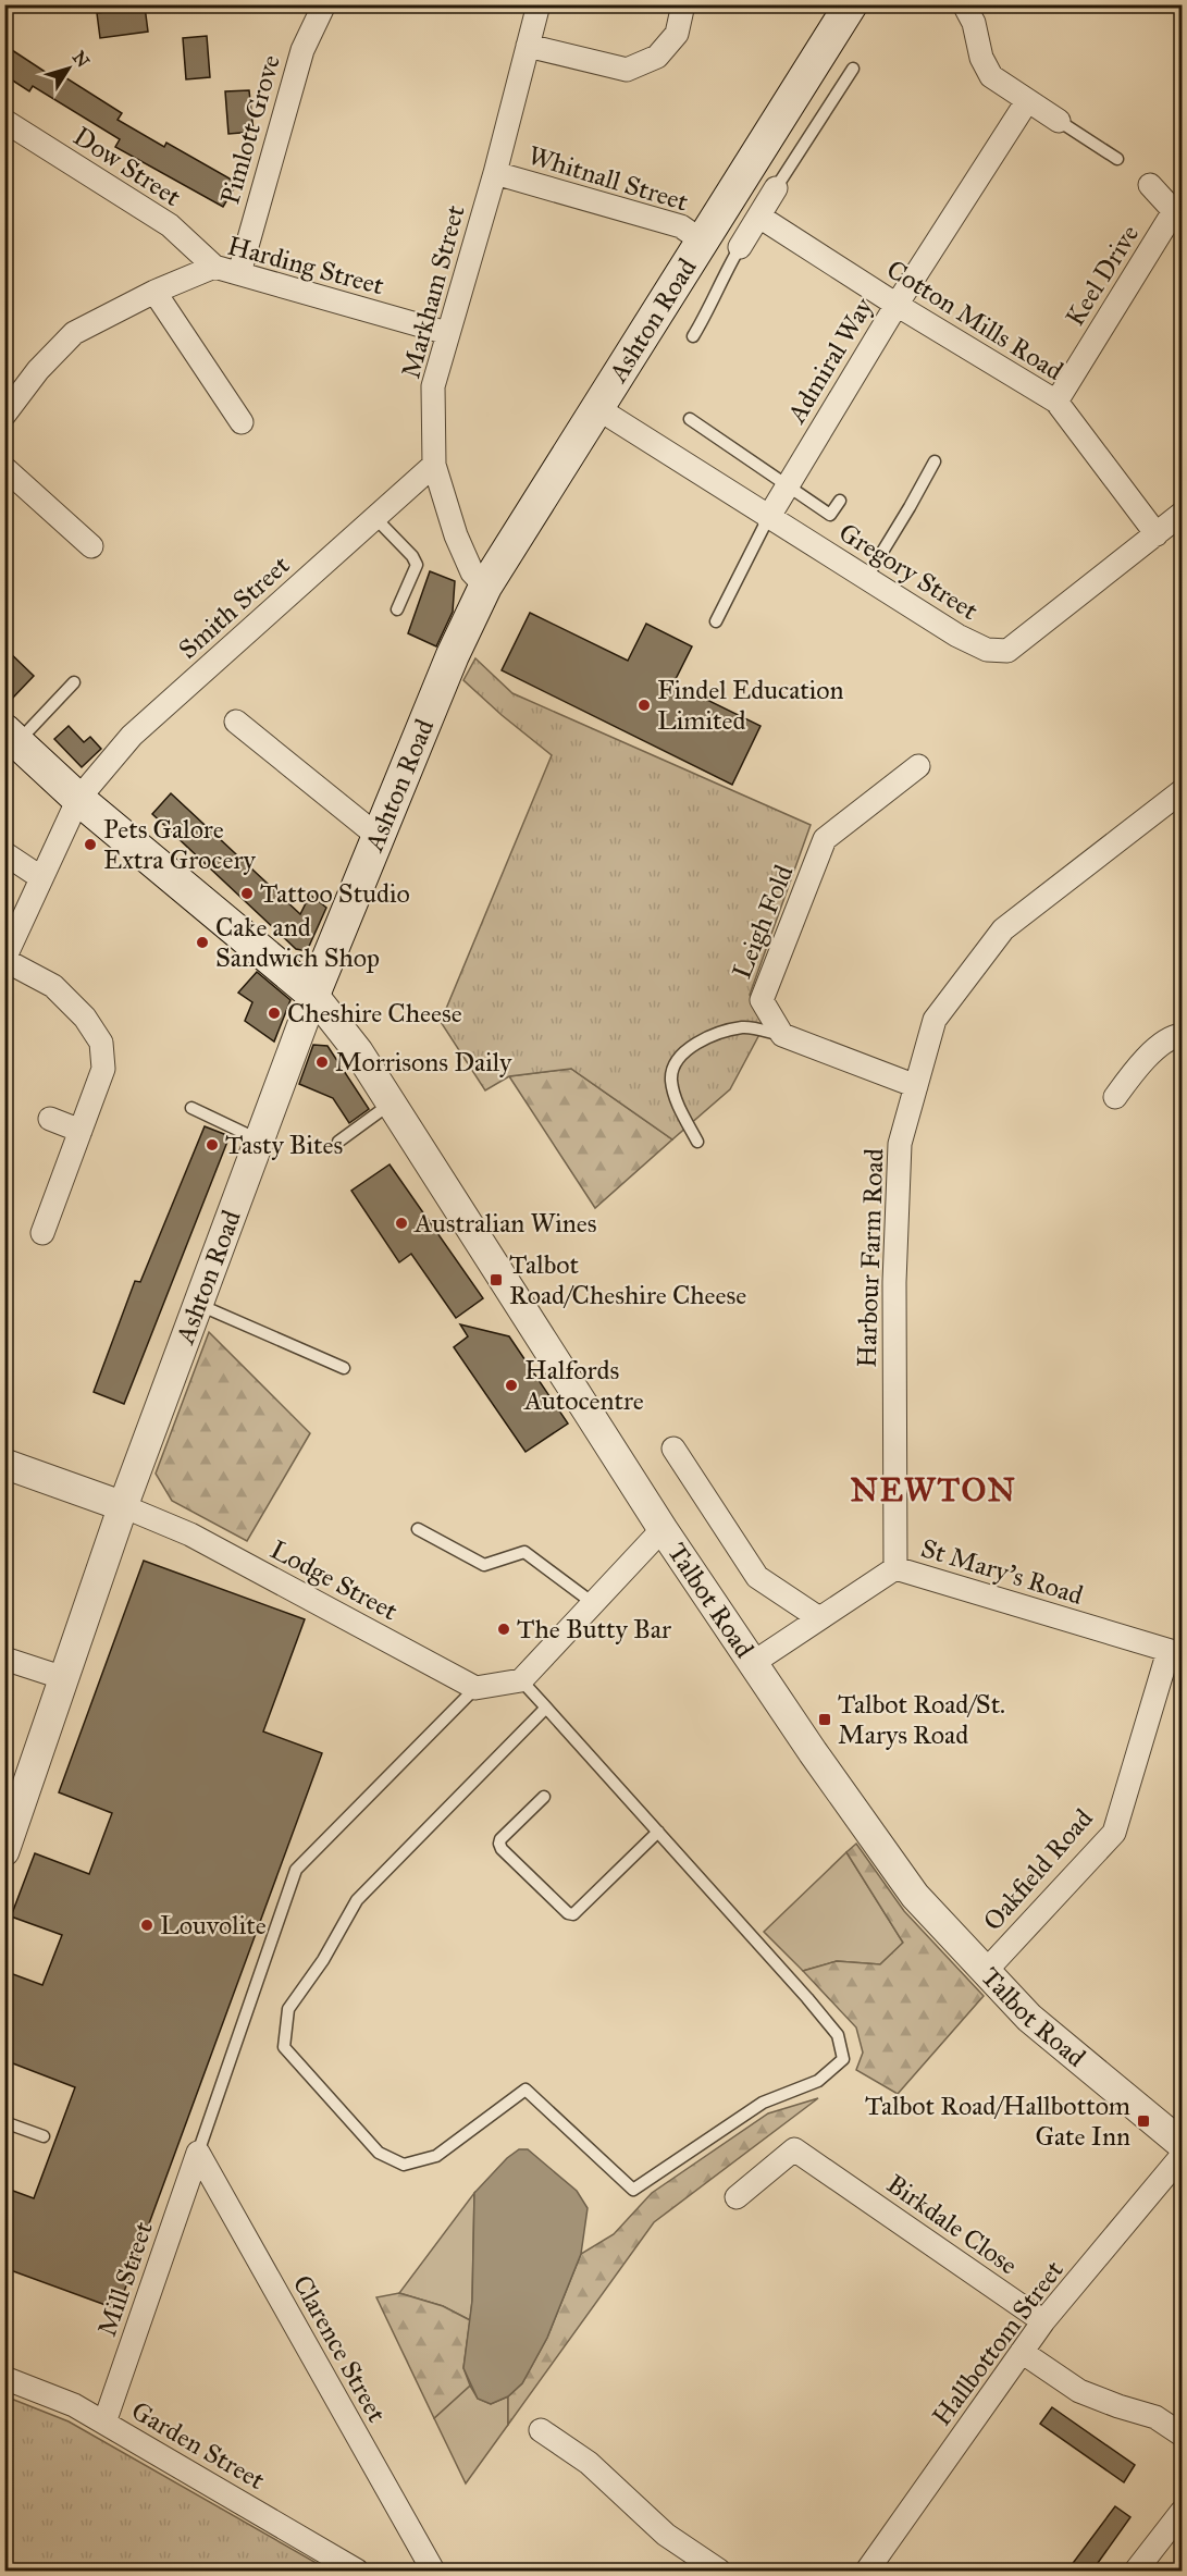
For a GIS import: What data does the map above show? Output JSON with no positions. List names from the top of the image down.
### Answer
{
  "streets": {
    "main road": ["Ashton Road"],
    "street": [
      "Pimlott Grove",
      "Dow Street",
      "Whitnall Street",
      "Harding Street",
      "Keel Drive",
      "Markham Street",
      "Cotton Mills Road",
      "Admiral Way",
      "Gregory Street",
      "Smith Street",
      "Leigh Fold",
      "Harbour Farm Road",
      "St Mary's Road",
      "Lodge Street",
      "Talbot Road",
      "Oakfield Road",
      "Birkdale Close",
      "Mill Street",
      "Hallbottom Street",
      "Clarence Street",
      "Garden Street"
    ]
  },
  "crossings": [
    ["Pimlott Grove", "Harding Street"],
    ["Dow Street", "Harding Street"],
    ["Whitnall Street", "Markham Street"],
    ["Whitnall Street", "Ashton Road"],
    ["Harding Street", "Markham Street"],
    ["Keel Drive", "Cotton Mills Road"],
    ["Markham Street", "Ashton Road"],
    ["Markham Street", "Smith Street"],
    ["Cotton Mills Road", "Admiral Way"],
    ["Cotton Mills Road", "Gregory Street"],
    ["Ashton Road", "Gregory Street"],
    ["Ashton Road", "Lodge Street"],
    ["Ashton Road", "Talbot Road"],
    ["Admiral Way", "Gregory Street"],
    ["Harbour Farm Road", "St Mary's Road"],
    ["St Mary's Road", "Talbot Road"],
    ["St Mary's Road", "Oakfield Road"],
    ["Talbot Road", "Oakfield Road"],
    ["Birkdale Close", "Hallbottom Street"],
    ["Mill Street", "Clarence Street"],
    ["Mill Street", "Garden Street"]
  ],
  "districts": ["NEWTON"],
  "places": {
    "other": [
      "Findel Education Limited",
      "Pets Galore Extra Grocery",
      "Tattoo Studio",
      "Cake and Sandwich Shop",
      "Cheshire Cheese",
      "Morrisons Daily",
      "Tasty Bites",
      "Australian Wines",
      "Halfords Autocentre",
      "The Butty Bar",
      "Louvolite"
    ],
    "transit": ["Talbot Road/Cheshire Cheese", "Talbot Road/St. Marys Road", "Talbot Road/Hallbottom Gate Inn"]
  },
  "north": "top right"
}
